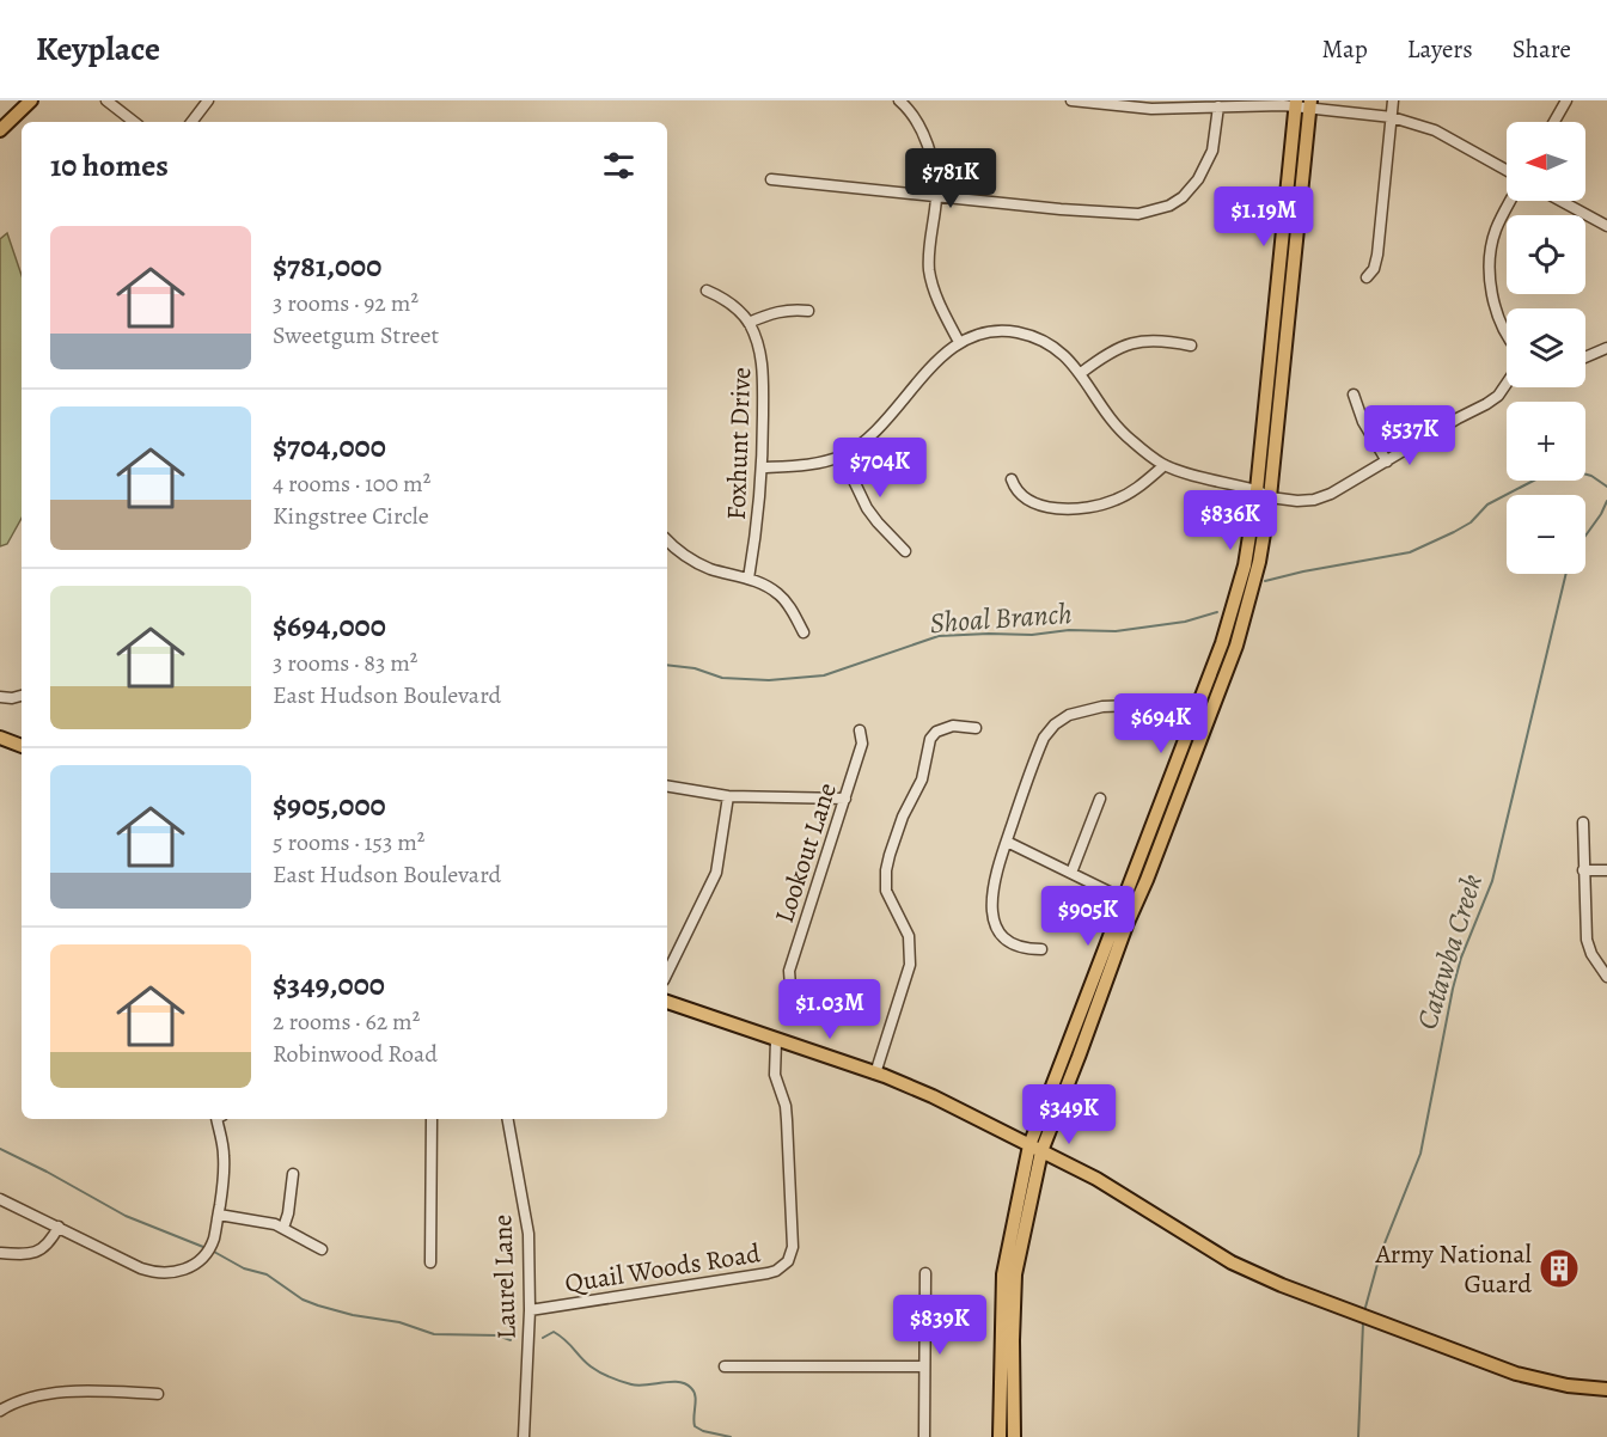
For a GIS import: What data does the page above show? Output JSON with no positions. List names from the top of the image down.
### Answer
{
  "streets": {
    "street": [
      "Foxhunt Drive",
      "Lookout Lane",
      "Quail Woods Road",
      "Laurel Lane"
    ]
  },
  "crossings": [
    ["Quail Woods Road", "Laurel Lane"]
  ],
  "water": ["Shoal Branch", "Catawba Creek"],
  "places": {
    "building": ["Army National Guard"]
  },
  "north": "left",
  "page": {
    "header": "Keyplace",
    "nav": ["Map", "Layers", "Share"],
    "map_buttons": ["+", "−"],
    "heading": "10 homes",
    "price": [
      "$781K",
      "$1.19M",
      "$537K",
      "$704K",
      "$836K",
      "$694K",
      "$905K",
      "$1.03M",
      "$349K",
      "$839K"
    ],
    "list": [
      {
        "name": "$781,000",
        "note": "3 rooms · 92 m² · Sweetgum Street"
      },
      {
        "name": "$704,000",
        "note": "4 rooms · 100 m² · Kingstree Circle"
      },
      {
        "name": "$694,000",
        "note": "3 rooms · 83 m² · East Hudson Boulevard"
      },
      {
        "name": "$905,000",
        "note": "5 rooms · 153 m² · East Hudson Boulevard"
      },
      {
        "name": "$349,000",
        "note": "2 rooms · 62 m² · Robinwood Road"
      }
    ]
  }
}
